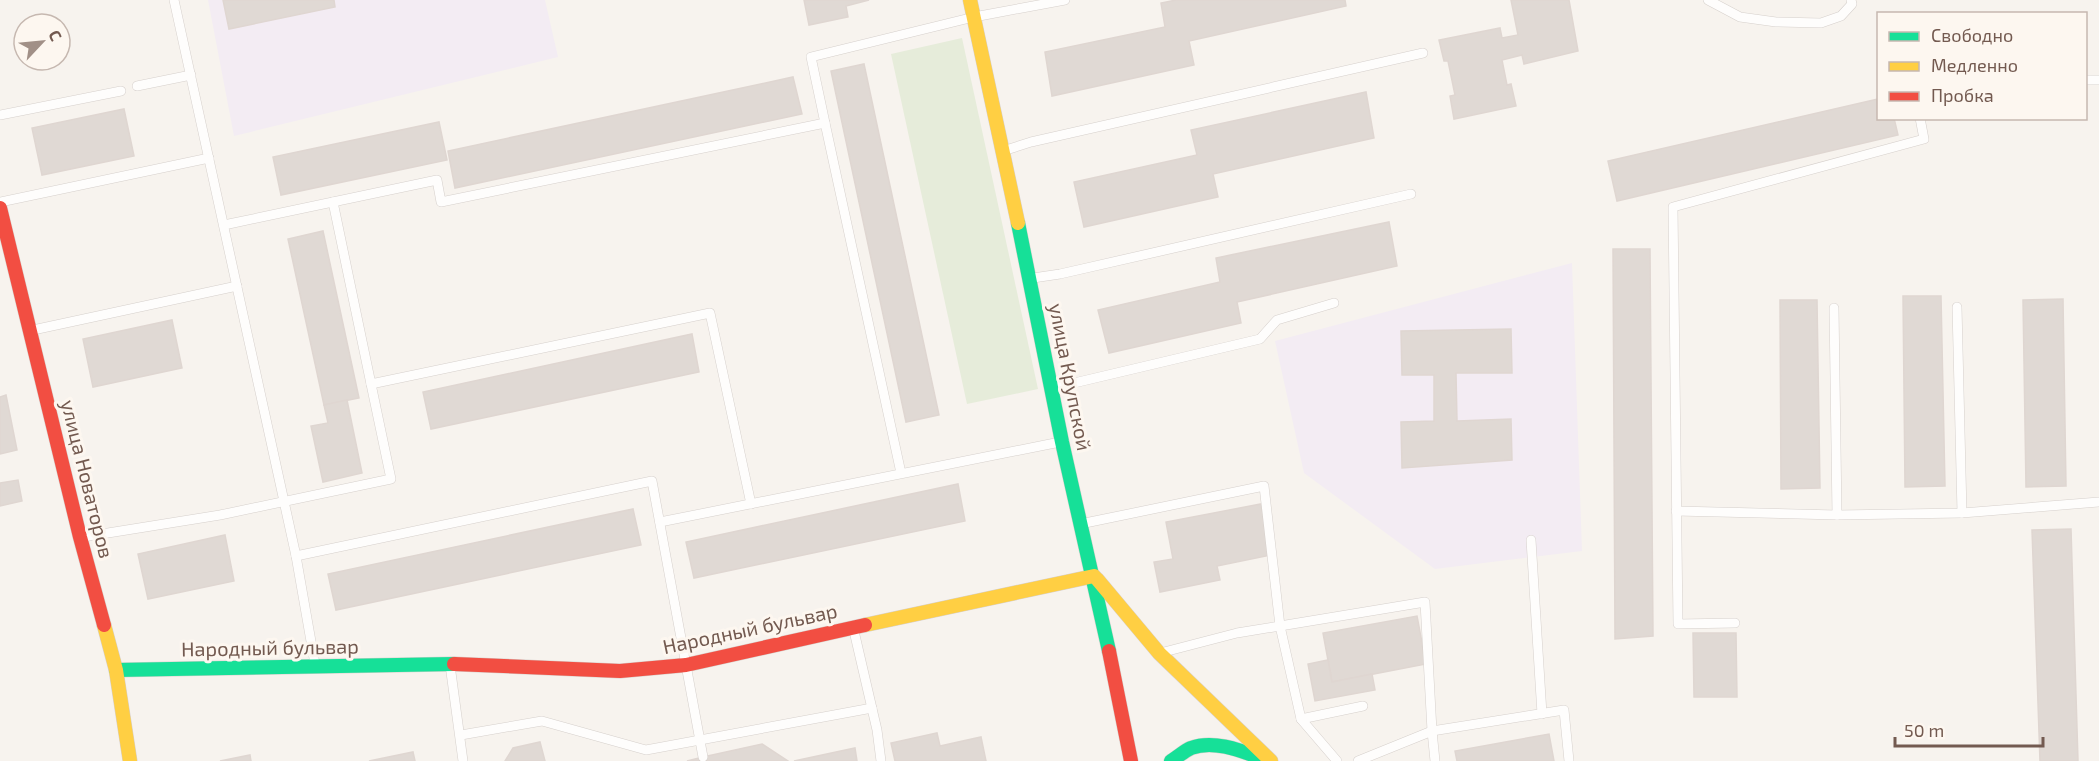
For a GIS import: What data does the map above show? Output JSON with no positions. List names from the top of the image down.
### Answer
{
  "streets": {
    "street": ["улица Крупской", "улица Новаторов", "Народный бульвар"]
  },
  "crossings": [
    ["улица Крупской", "Народный бульвар"],
    ["улица Новаторов", "Народный бульвар"]
  ],
  "legend": ["Свободно", "Медленно", "Пробка"],
  "scale_bar": "50 m",
  "north": "top right"
}
